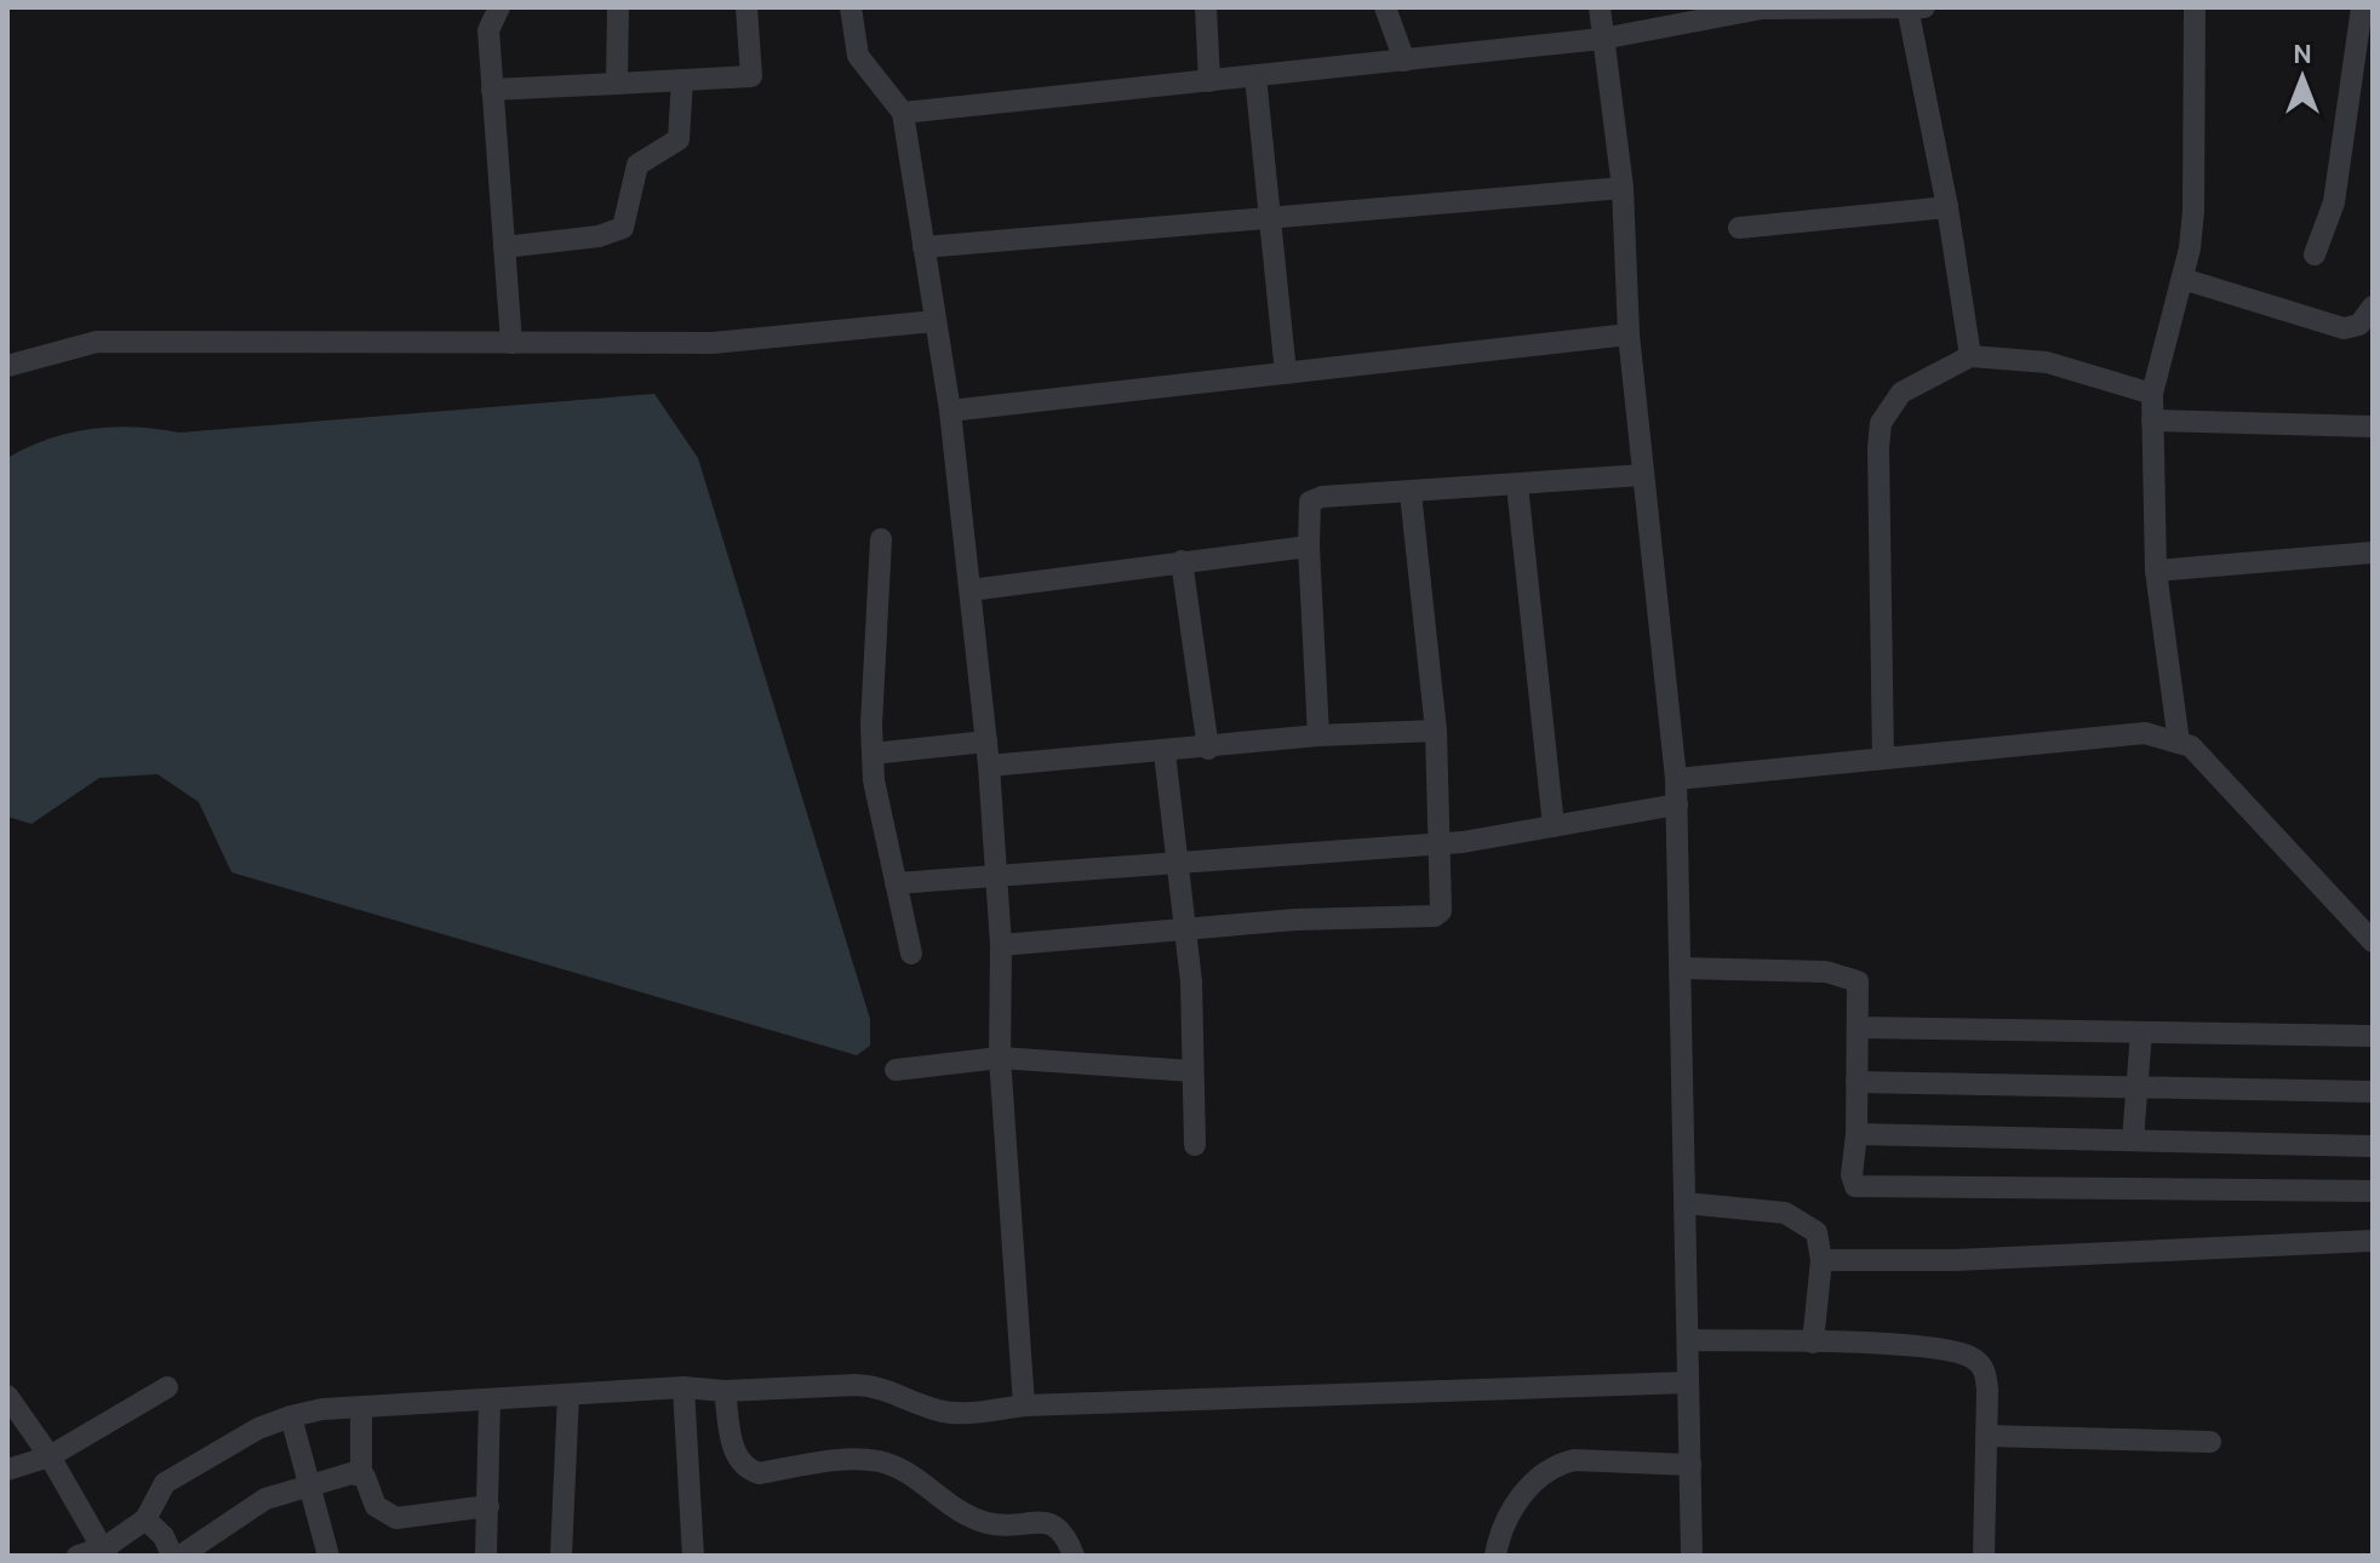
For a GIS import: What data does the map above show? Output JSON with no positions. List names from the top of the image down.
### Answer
{
  "north": "top"
}
